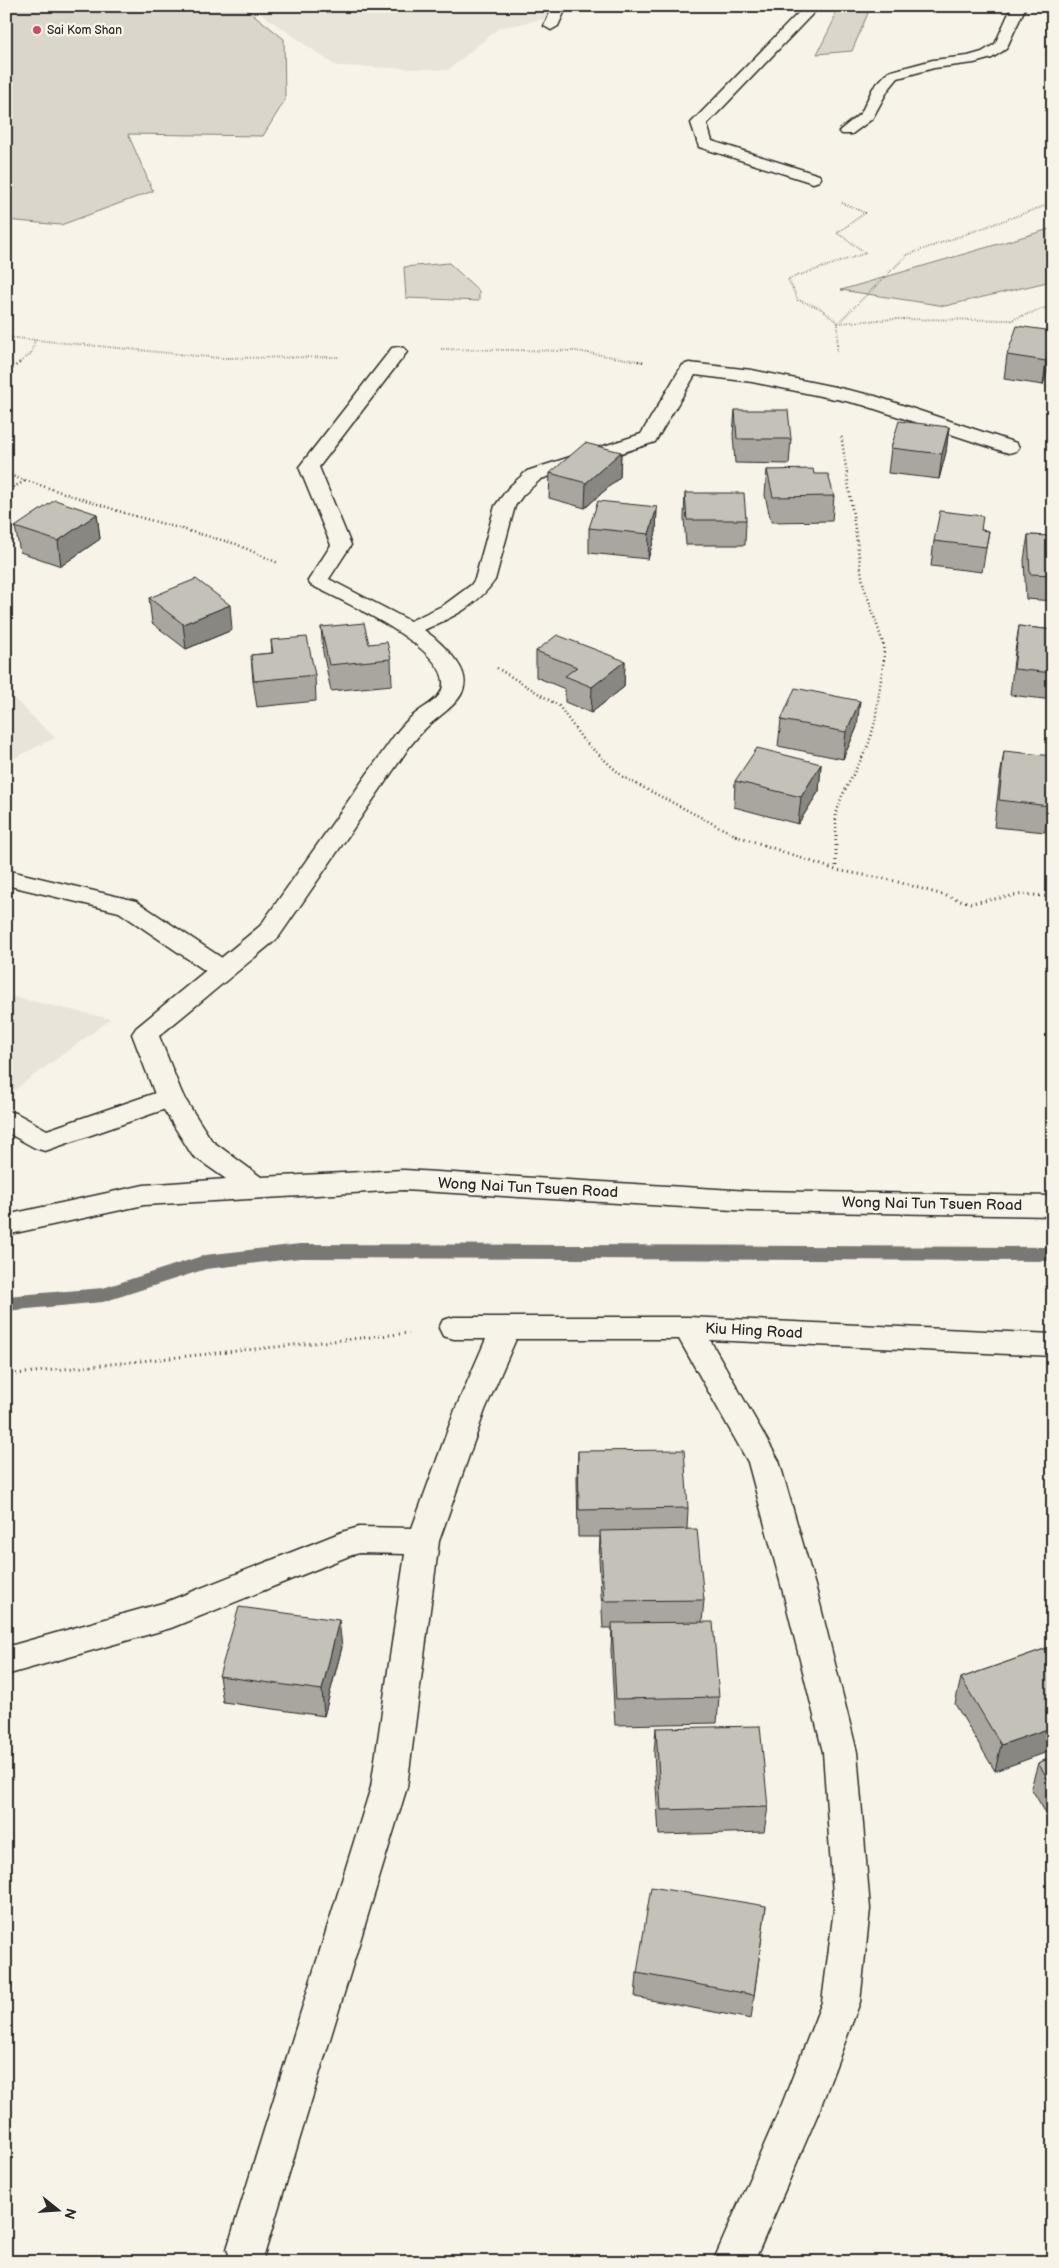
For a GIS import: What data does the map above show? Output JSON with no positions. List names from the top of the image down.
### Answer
{
  "streets": {
    "street": ["Wong Nai Tun Tsuen Road", "Kiu Hing Road"]
  },
  "places": ["Sai Kom Shan"],
  "north": "right"
}
